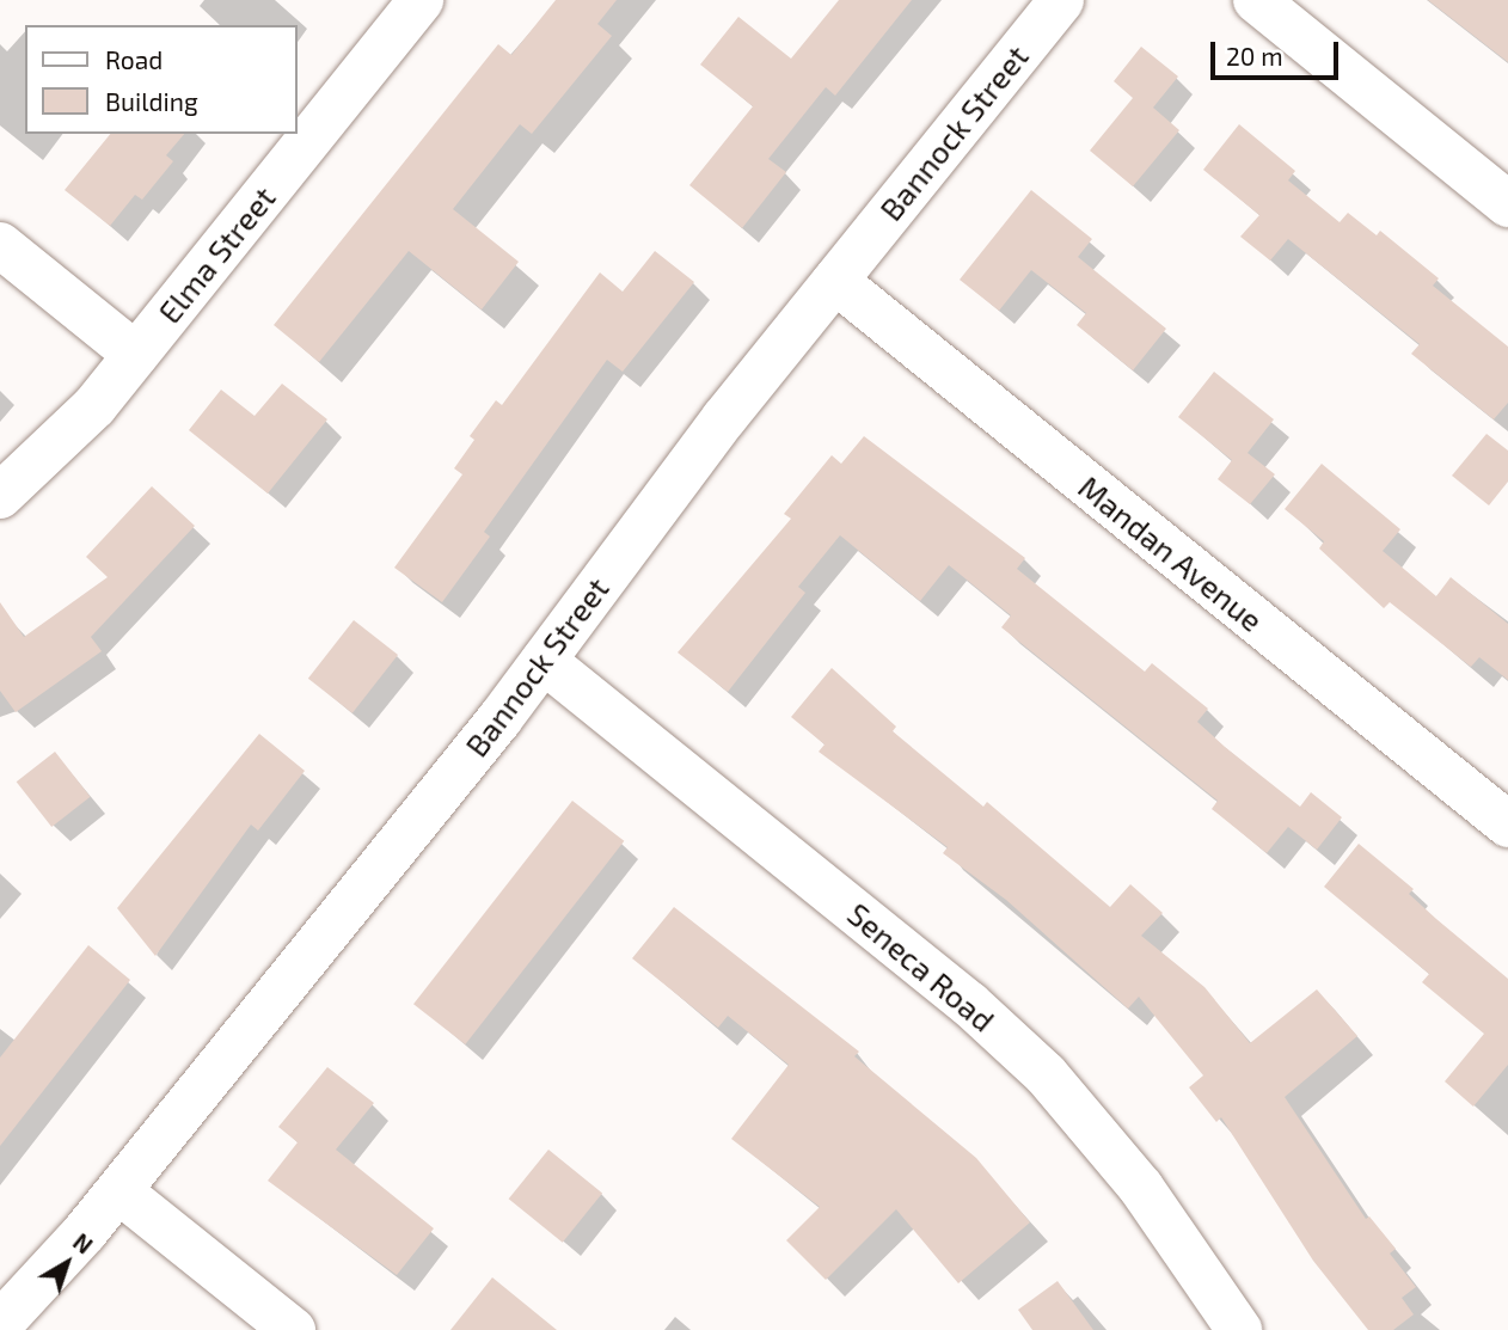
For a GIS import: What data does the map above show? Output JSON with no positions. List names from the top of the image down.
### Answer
{
  "streets": {
    "street": [
      "Bannock Street",
      "Elma Street",
      "Mandan Avenue",
      "Seneca Road"
    ]
  },
  "crossings": [
    ["Bannock Street", "Mandan Avenue"],
    ["Bannock Street", "Seneca Road"]
  ],
  "legend": ["Road", "Building"],
  "scale_bar": "20 m",
  "north": "top right"
}
